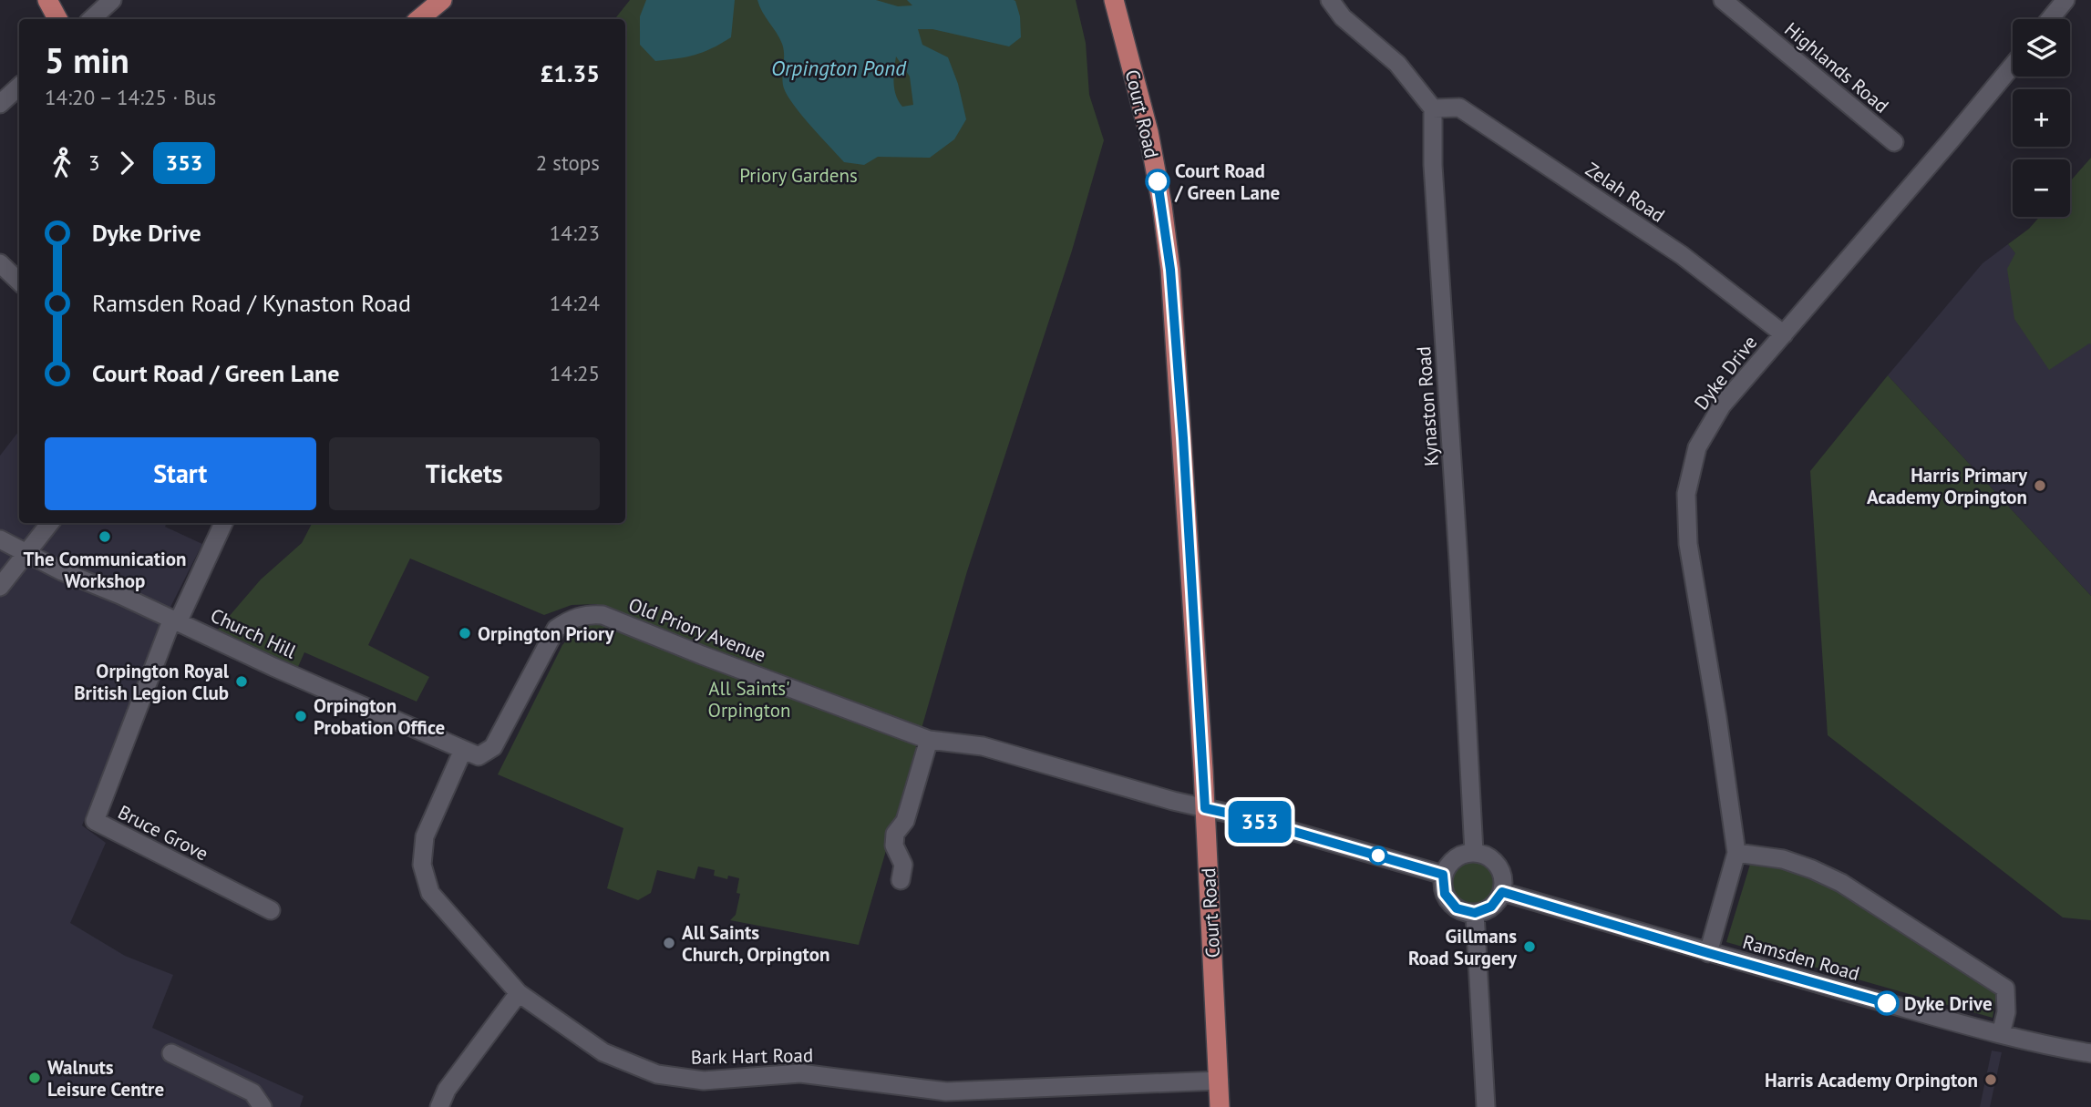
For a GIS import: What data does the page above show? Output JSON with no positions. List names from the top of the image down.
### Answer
{
  "streets": {
    "main road": ["Court Road"],
    "street": [
      "Highlands Road",
      "Zelah Road",
      "Dyke Drive",
      "Kynaston Road",
      "Old Priory Avenue",
      "Church Hill",
      "Bruce Grove",
      "Ramsden Road",
      "Bark Hart Road"
    ]
  },
  "crossings": [
    ["Court Road", "Old Priory Avenue"],
    ["Court Road", "Bark Hart Road"],
    ["Zelah Road", "Dyke Drive"],
    ["Zelah Road", "Kynaston Road"],
    ["Dyke Drive", "Ramsden Road"],
    ["Kynaston Road", "Ramsden Road"],
    ["Old Priory Avenue", "Church Hill"],
    ["Old Priory Avenue", "Bark Hart Road"],
    ["Church Hill", "Bruce Grove"],
    ["Church Hill", "Bark Hart Road"]
  ],
  "water": ["Orpington Pond"],
  "parks": ["Priory Gardens", "All Saints' Orpington"],
  "places": [
    "Court Road / Green Lane",
    "Harris Primary Academy Orpington",
    "The Communication Workshop",
    "Orpington Priory",
    "Orpington Royal British Legion Club",
    "Orpington Probation Office",
    "All Saints Church, Orpington",
    "Gillmans Road Surgery",
    "Dyke Drive",
    "Walnuts Leisure Centre",
    "Harris Academy Orpington"
  ],
  "lines": ["bus line 353"],
  "page": {
    "on_map": "353",
    "map_buttons": ["+", "−"],
    "heading": ["5 min", "14:20 – 14:25 · Bus", "£1.35"],
    "legs": ["3", "353", "2 stops"],
    "list": [
      {
        "name": "Dyke Drive",
        "value": "14:23"
      },
      {
        "name": "Ramsden Road / Kynaston Road",
        "value": "14:24"
      },
      {
        "name": "Court Road / Green Lane",
        "value": "14:25"
      }
    ],
    "buttons": ["Start", "Tickets"]
  }
}
